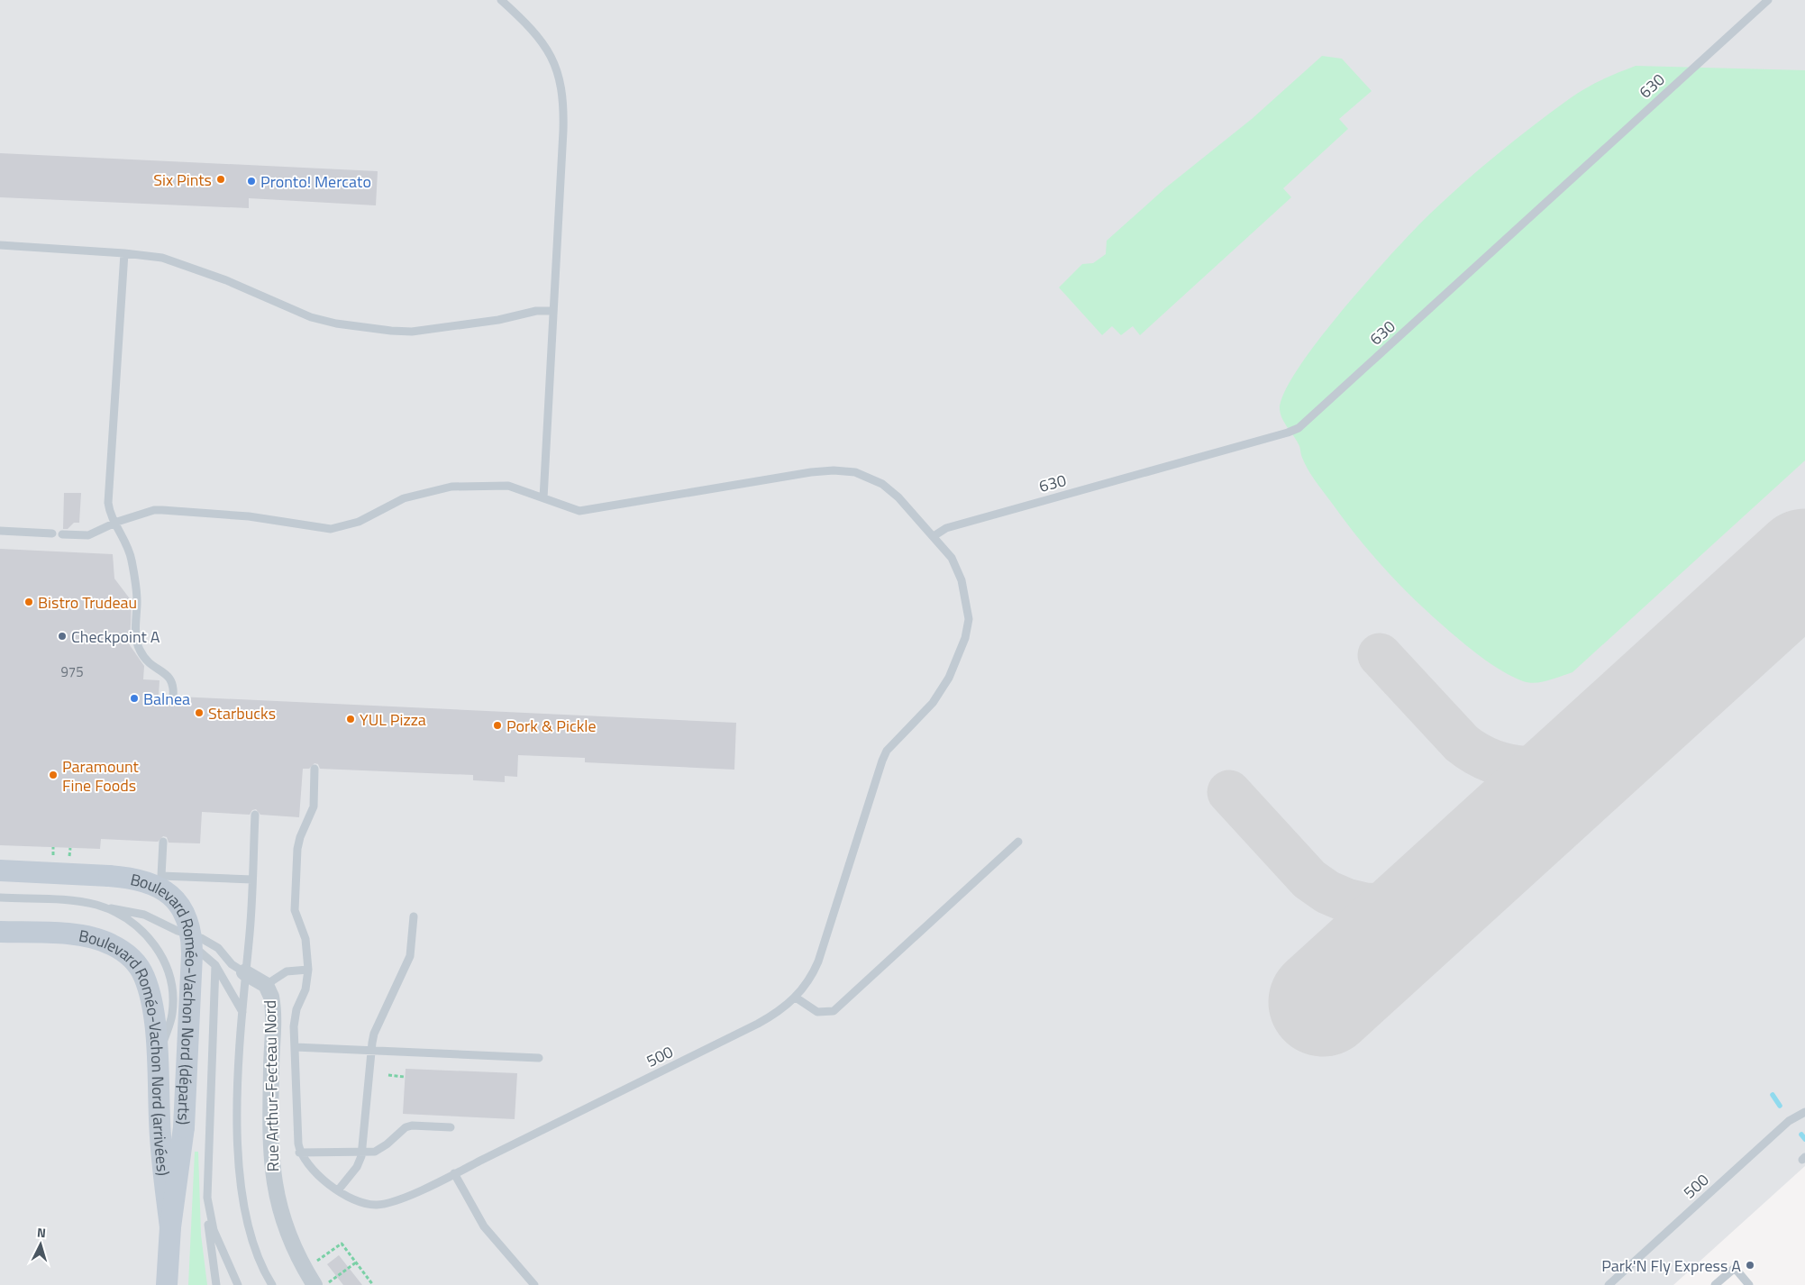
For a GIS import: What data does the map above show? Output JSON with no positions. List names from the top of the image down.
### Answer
{
  "streets": {
    "street": ["Boulevard Roméo-Vachon Nord (départs)", "Boulevard Roméo-Vachon Nord (arrivées)", "Rue Arthur-Fecteau Nord"],
    "lane": ["630", "500"]
  },
  "crossings": [
    ["630", "500"],
    ["Boulevard Roméo-Vachon Nord (départs)", "Boulevard Roméo-Vachon Nord (arrivées)"]
  ],
  "places": [
    "Six Pints",
    "Pronto! Mercato",
    "Bistro Trudeau",
    "Checkpoint A",
    "Balnea",
    "Starbucks",
    "YUL Pizza",
    "Pork & Pickle",
    "Paramount Fine Foods",
    "Park'N Fly Express A"
  ],
  "house_numbers": ["975"],
  "north": "top"
}
